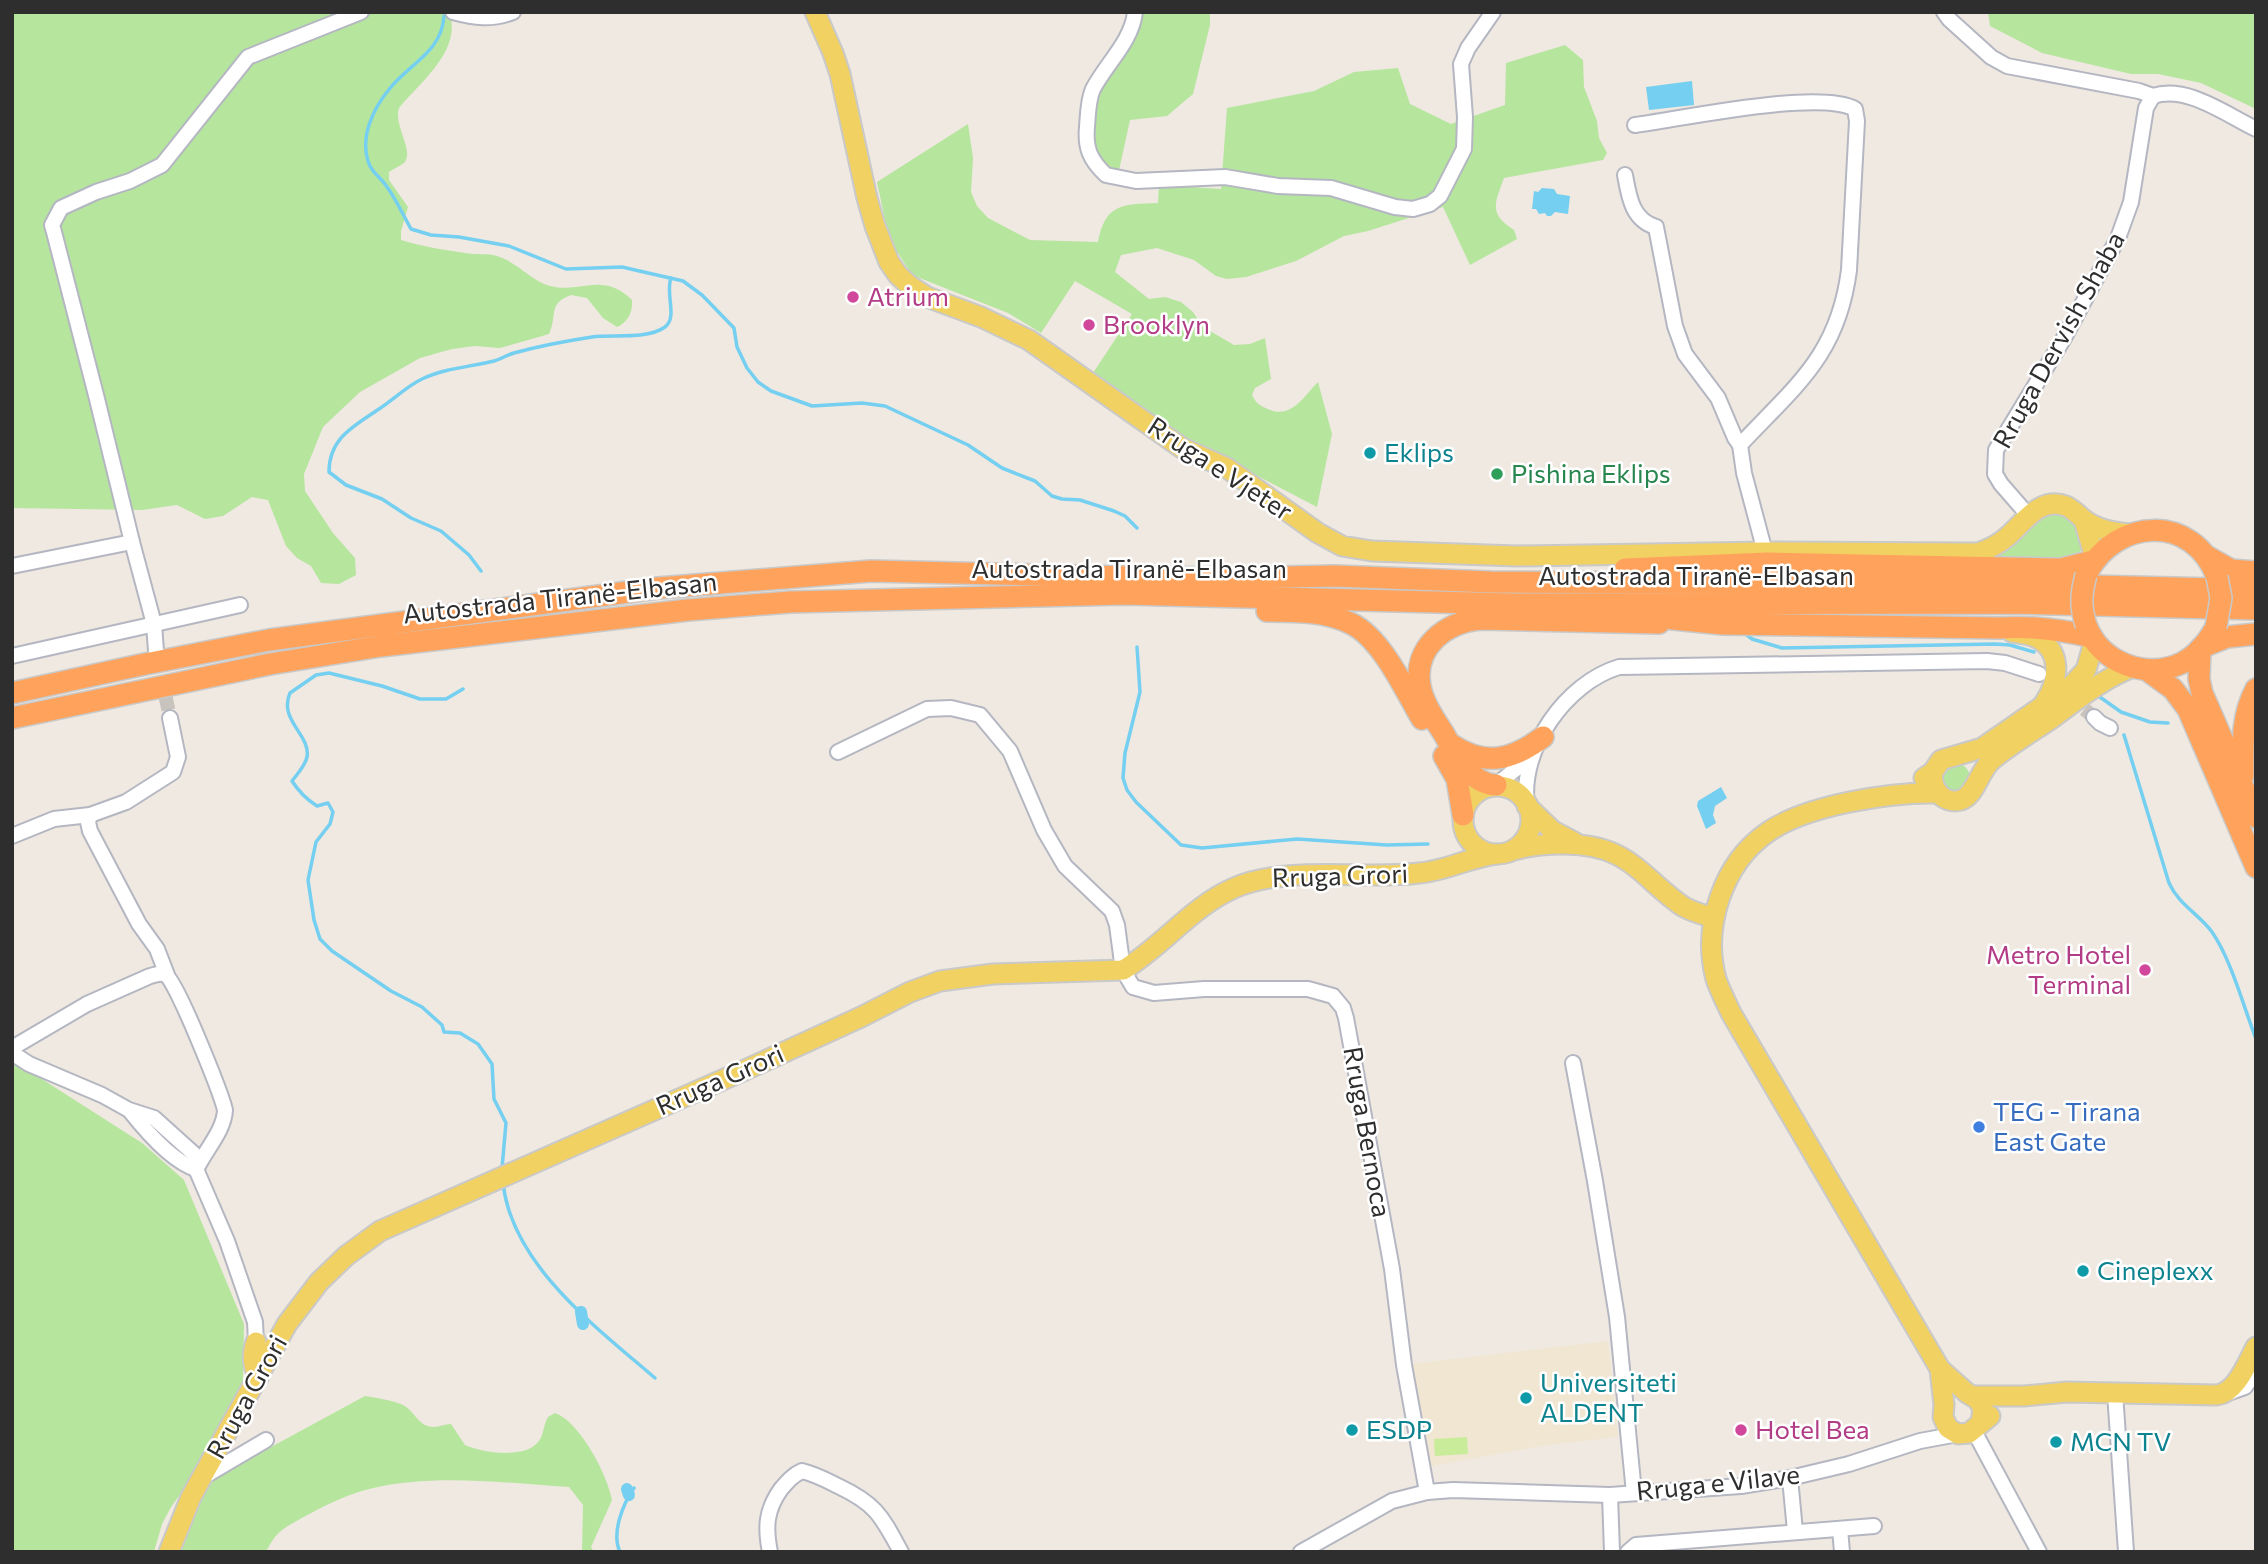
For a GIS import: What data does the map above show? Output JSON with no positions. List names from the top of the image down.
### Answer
{
  "streets": {
    "highway": ["Autostrada Tiranë-Elbasan"],
    "main road": ["Rruga e Vjeter", "Rruga Grori", "Rruga e Vilave"],
    "street": ["Rruga Dervish Shaba", "Rruga Bernoca"]
  },
  "crossings": [
    ["Rruga Dervish Shaba", "Rruga e Vjeter"],
    ["Rruga Grori", "Rruga Bernoca"]
  ],
  "places": [
    "Atrium",
    "Brooklyn",
    "Eklips",
    "Pishina Eklips",
    "Metro Hotel Terminal",
    "TEG - Tirana East Gate",
    "Cineplexx",
    "Universiteti ALDENT",
    "ESDP",
    "Hotel Bea",
    "MCN TV"
  ]
}
